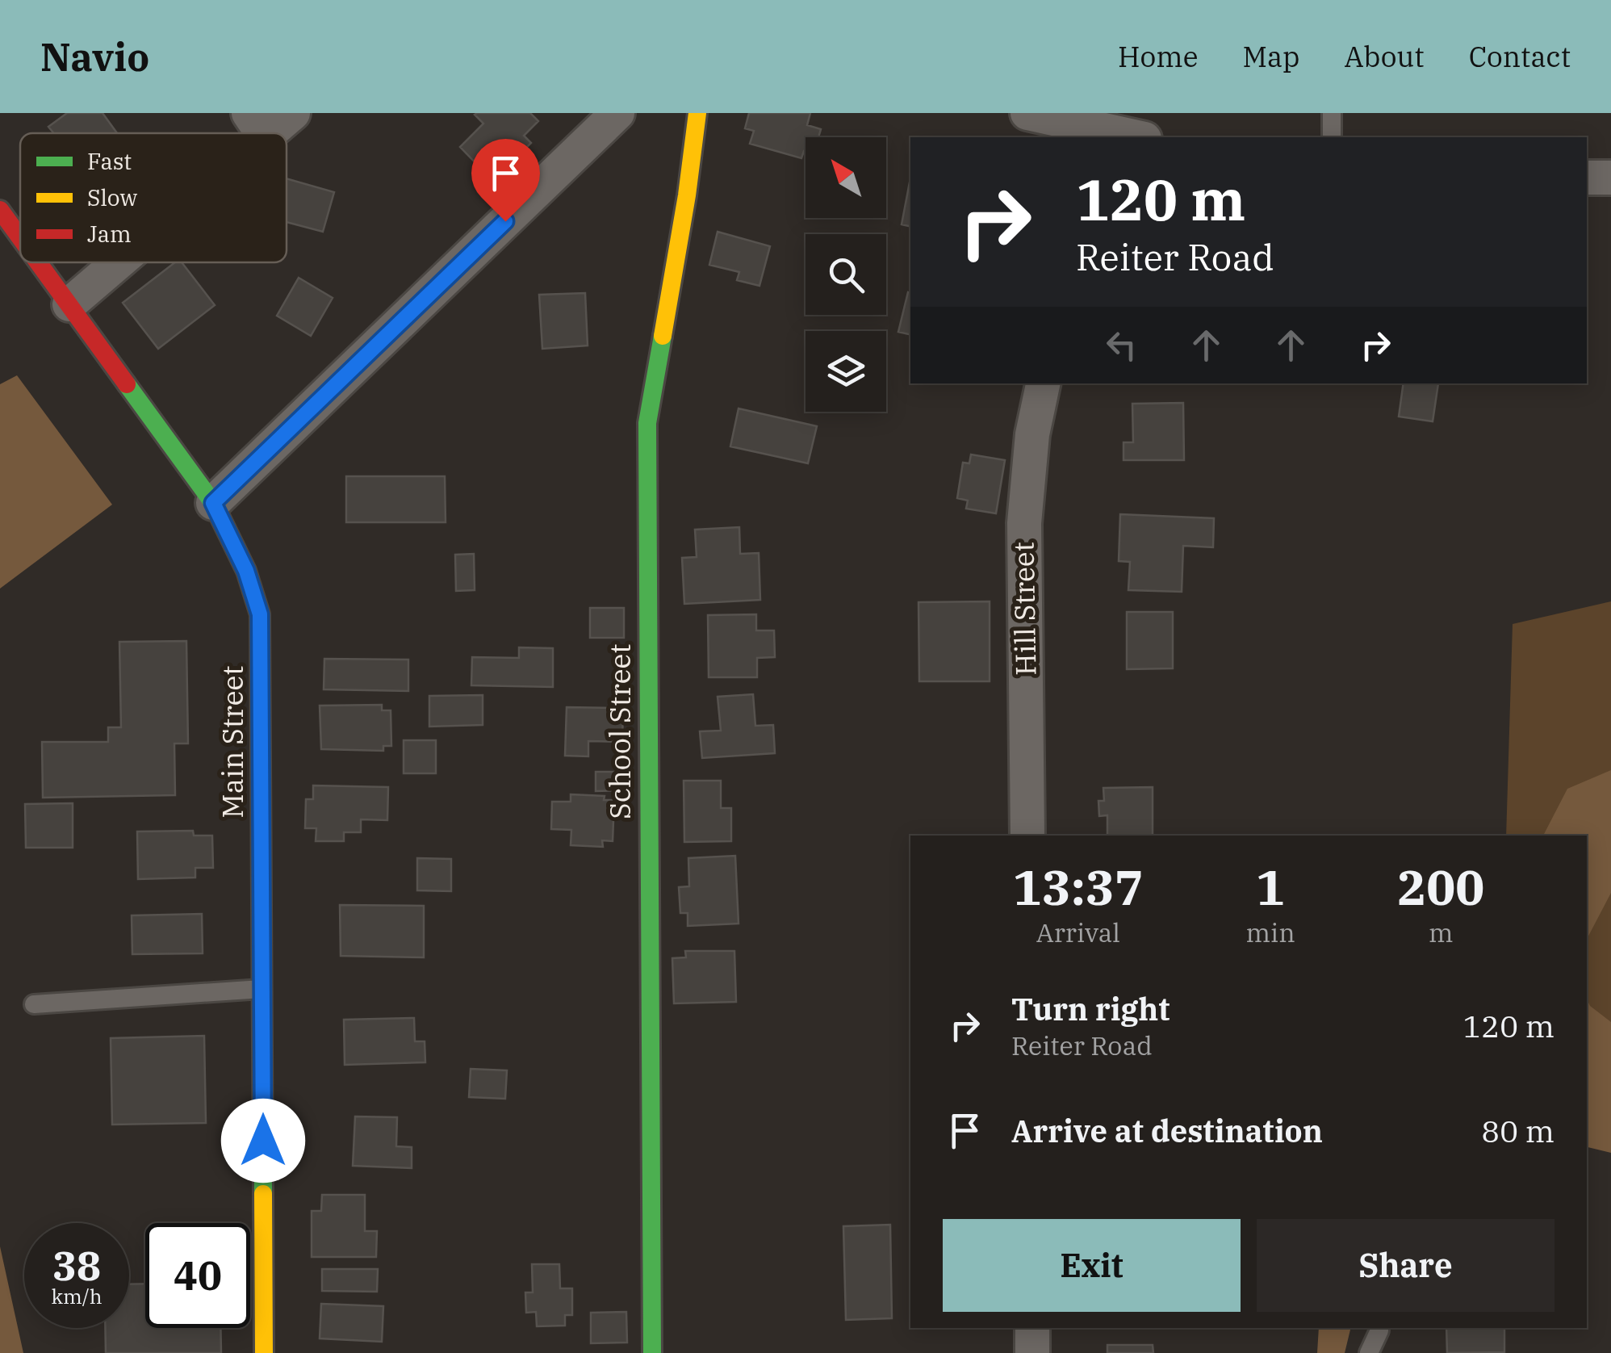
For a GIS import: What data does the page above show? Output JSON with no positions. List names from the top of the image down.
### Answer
{
  "streets": {
    "street": ["Hill Street", "School Street", "Main Street"]
  },
  "legend": ["Fast", "Slow", "Jam"],
  "north": "top left",
  "page": {
    "header": "Navio",
    "nav": [
      "Home",
      "Map",
      "About",
      "Contact"
    ],
    "turn": ["120 m", "Reiter Road"],
    "eta": [
      "13:37",
      "Arrival",
      "1",
      "min",
      "200",
      "m"
    ],
    "list": [
      {
        "name": "Turn right",
        "note": "Reiter Road",
        "value": "120 m"
      },
      {
        "name": "Arrive at destination",
        "value": "80 m"
      }
    ],
    "buttons": ["Exit", "Share"],
    "speed": "38 km/h",
    "limit": "40"
  }
}
